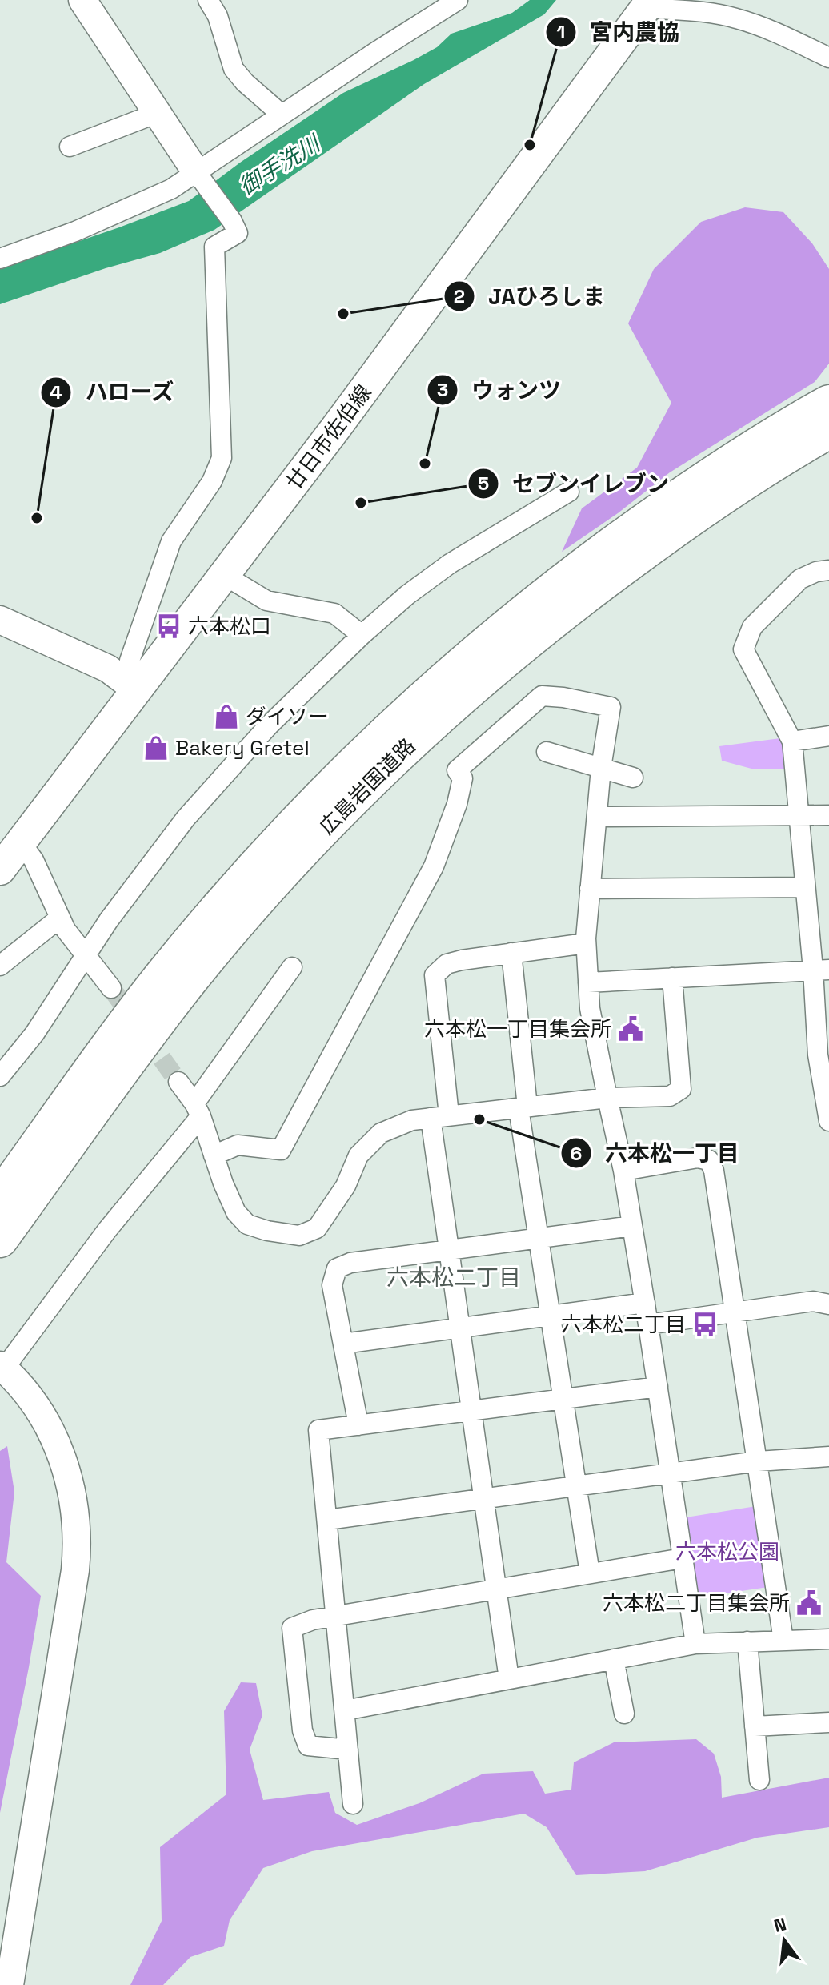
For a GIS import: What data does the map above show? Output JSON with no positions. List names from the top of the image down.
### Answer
{
  "streets": {
    "highway": ["広島岩国道路"],
    "main road": ["廿日市佐伯線"]
  },
  "districts": ["六本松二丁目"],
  "water": ["御手洗川"],
  "parks": ["六本松公園"],
  "places": {
    "other": [
      "宮内農協",
      "JAひろしま",
      "ウォンツ",
      "セブンイレブン",
      "ハローズ",
      "六本松一丁目"
    ],
    "bus stop": ["六本松口", "六本松二丁目"],
    "shop": ["ダイソー", "Bakery Gretel"],
    "public building": ["六本松一丁目集会所", "六本松二丁目集会所"]
  },
  "north": "top"
}
